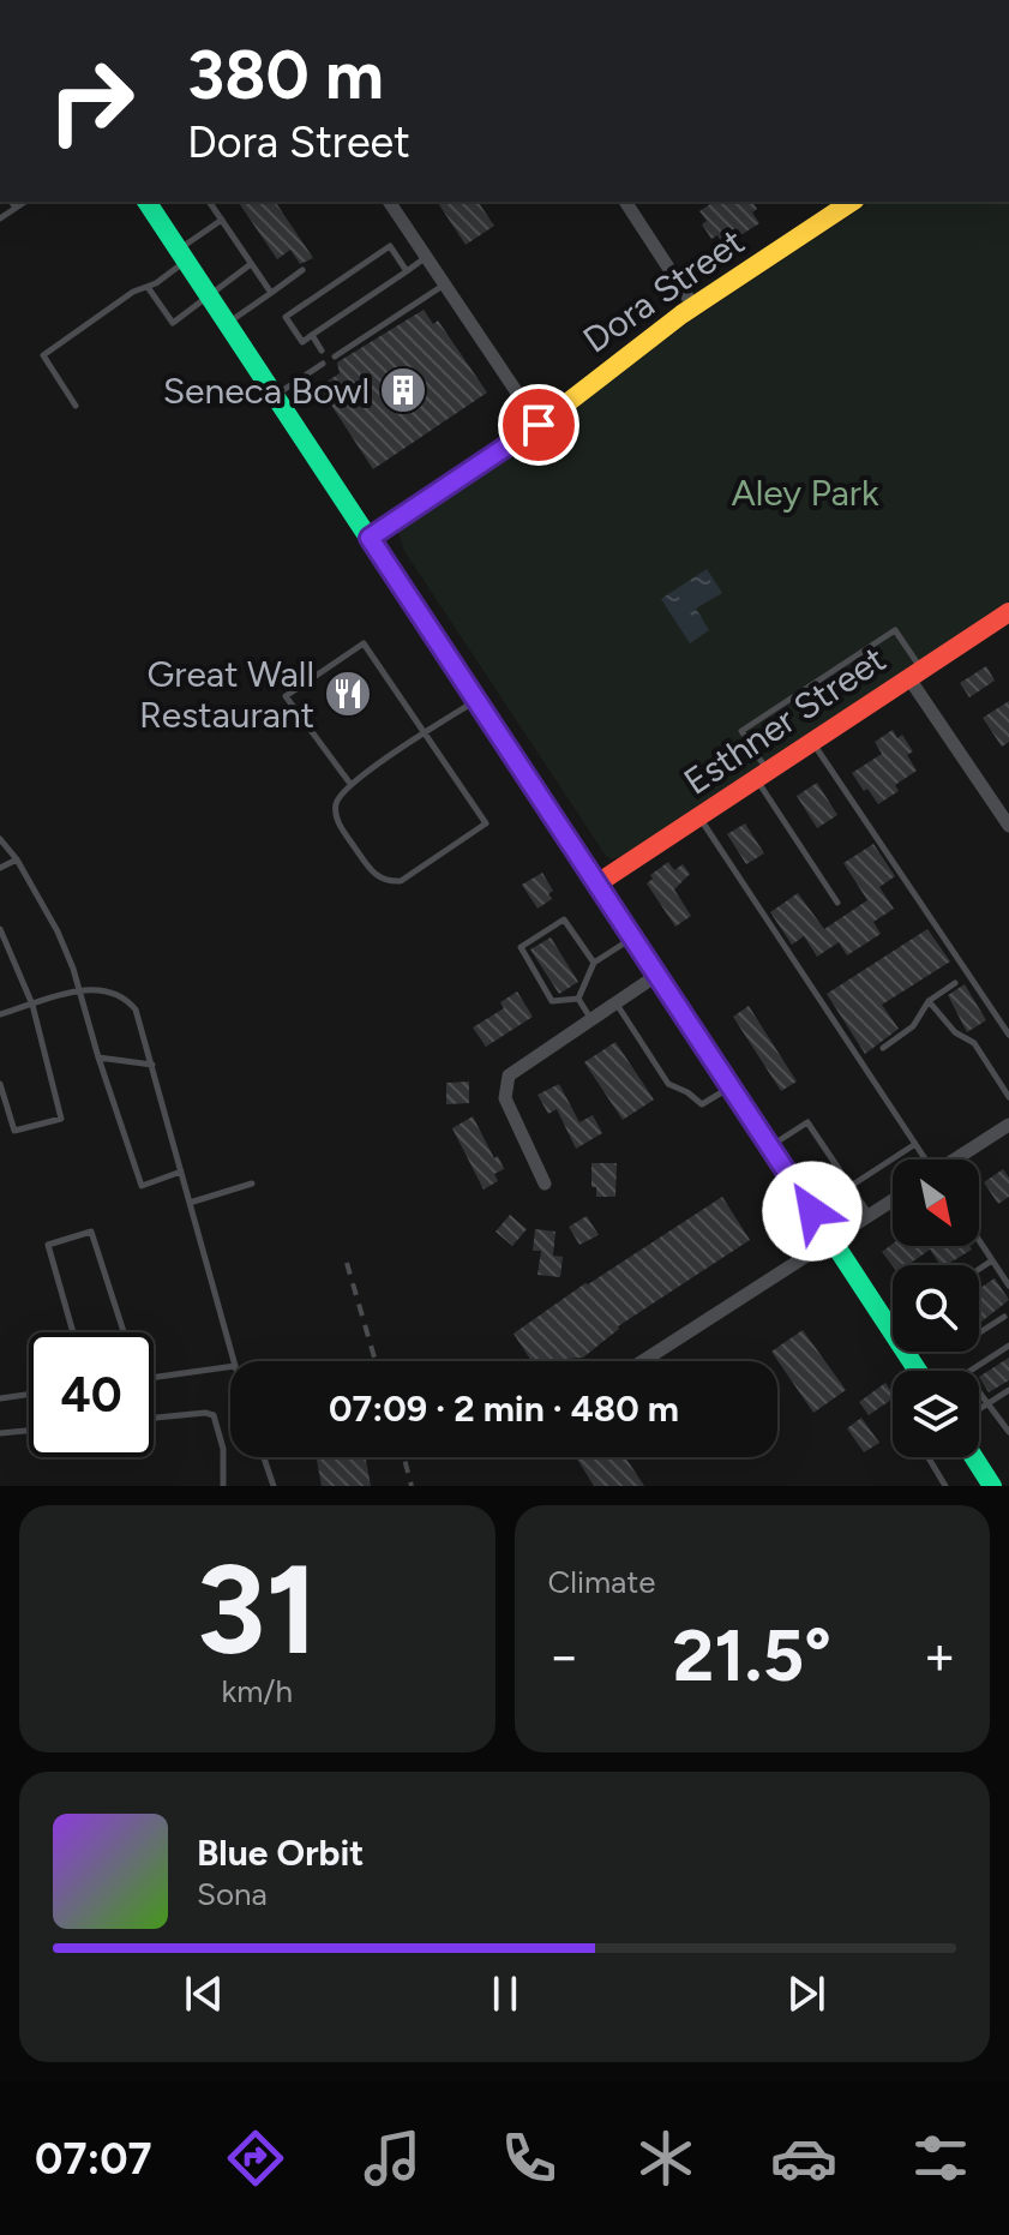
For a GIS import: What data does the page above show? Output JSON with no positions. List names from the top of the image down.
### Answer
{
  "streets": {
    "street": ["Dora Street", "Esthner Street"]
  },
  "parks": ["Aley Park"],
  "places": {
    "building": ["Seneca Bowl"],
    "restaurant": ["Great Wall Restaurant"]
  },
  "north": "bottom right",
  "page": {
    "turn": ["380 m", "Dora Street"],
    "limit": "40",
    "trip": "07:09 · 2 min · 480 m",
    "tile": [
      ["31", "km/h"],
      "Climate"
    ],
    "heat": ["−", "21.5°", "+"],
    "song": ["Blue Orbit", "Sona"],
    "tabs": "07:07"
  }
}
